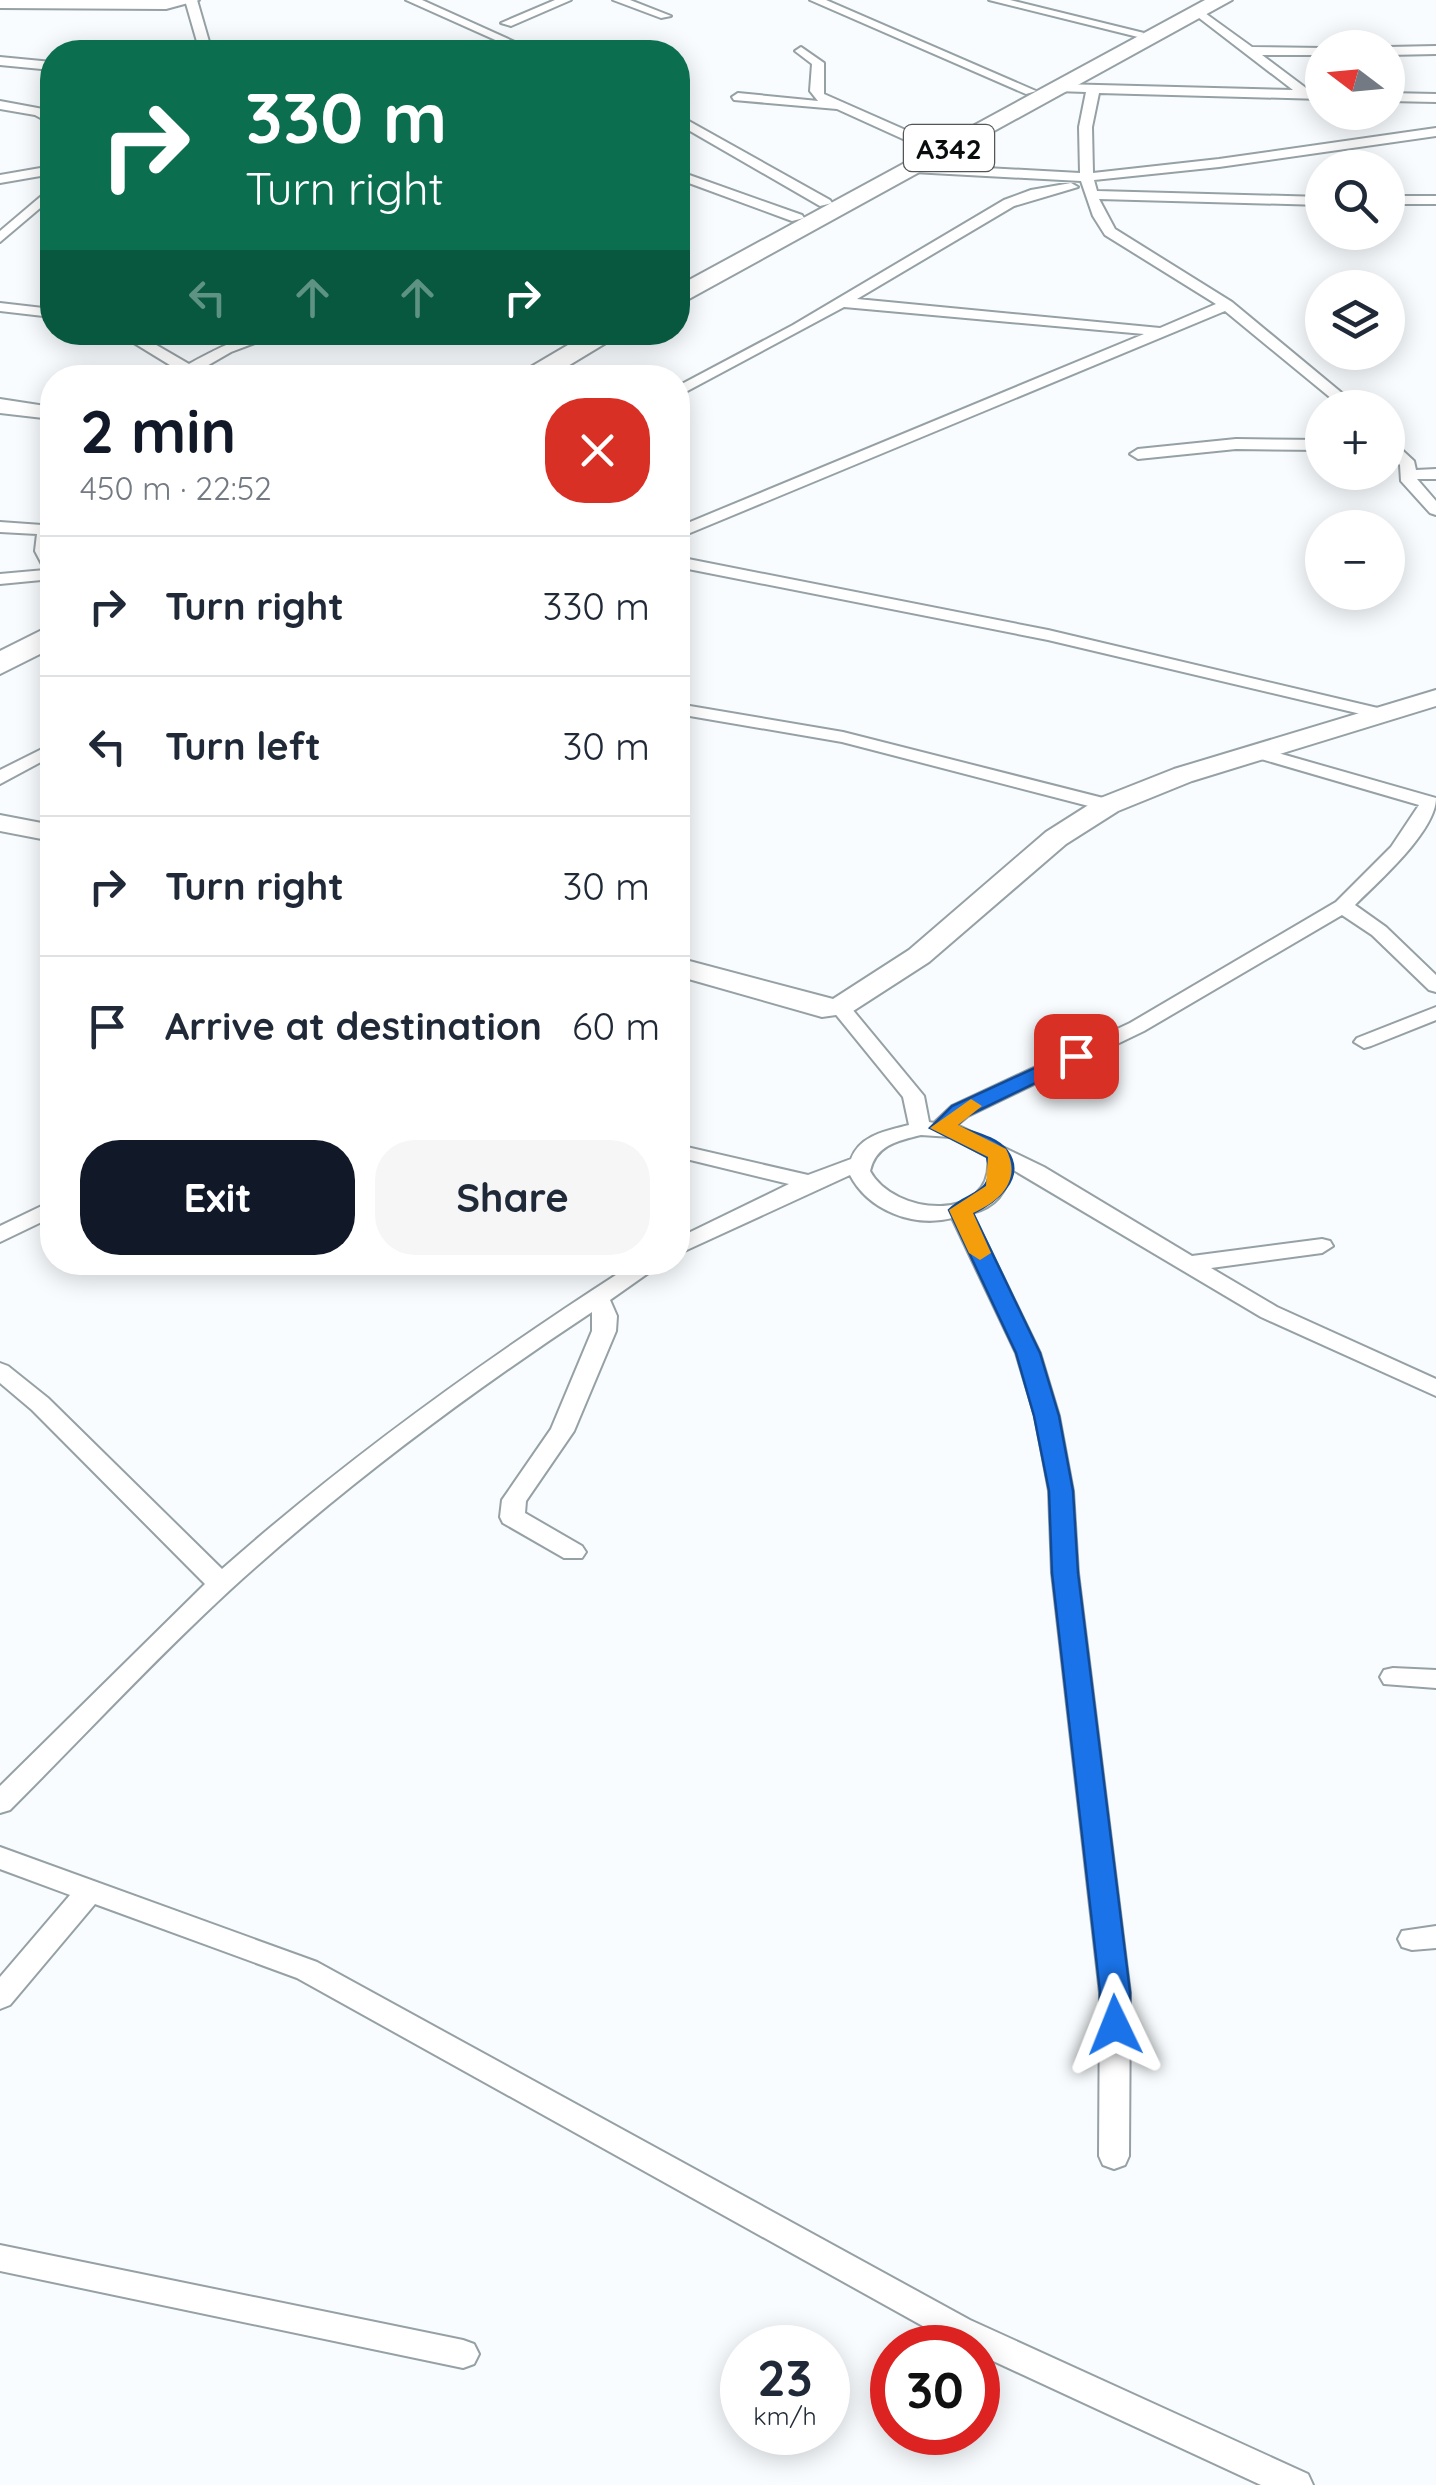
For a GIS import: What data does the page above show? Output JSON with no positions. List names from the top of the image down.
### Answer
{
  "streets": {
    "highway": ["A342"]
  },
  "north": "left",
  "page": {
    "map_buttons": ["+", "−"],
    "turn": ["330 m", "Turn right"],
    "heading": ["2 min", "450 m · 22:52"],
    "list": [
      {
        "name": "Turn right",
        "value": "330 m"
      },
      {
        "name": "Turn left",
        "value": "30 m"
      },
      {
        "name": "Turn right",
        "value": "30 m"
      },
      {
        "name": "Arrive at destination",
        "value": "60 m"
      }
    ],
    "buttons": ["Exit", "Share"],
    "speed": "23 km/h",
    "limit": "30"
  }
}
